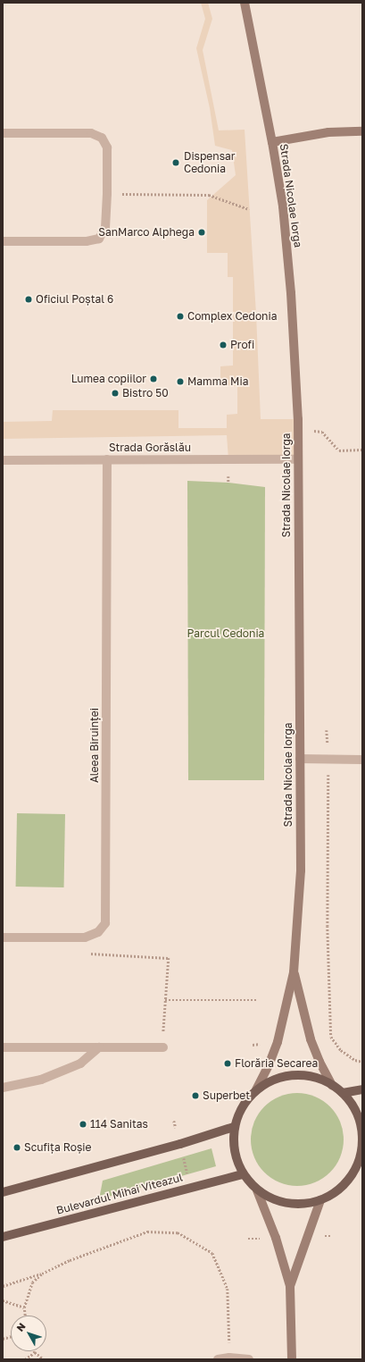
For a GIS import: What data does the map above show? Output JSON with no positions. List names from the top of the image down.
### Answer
{
  "streets": {
    "main road": ["Strada Nicolae Iorga", "Bulevardul Mihai Viteazul"],
    "street": ["Strada Gorăslău", "Aleea Biruinței"]
  },
  "crossings": [
    ["Strada Nicolae Iorga", "Strada Gorăslău"],
    ["Strada Gorăslău", "Aleea Biruinței"]
  ],
  "parks": ["Parcul Cedonia"],
  "places": [
    "Dispensar Cedonia",
    "SanMarco Alphega",
    "Oficiul Poștal 6",
    "Complex Cedonia",
    "Profi",
    "Lumea copiilor",
    "Mamma Mia",
    "Bistro 50",
    "Florăria Secarea",
    "Superbet",
    "114 Sanitas",
    "Scufița Roșie"
  ],
  "north": "top left"
}
